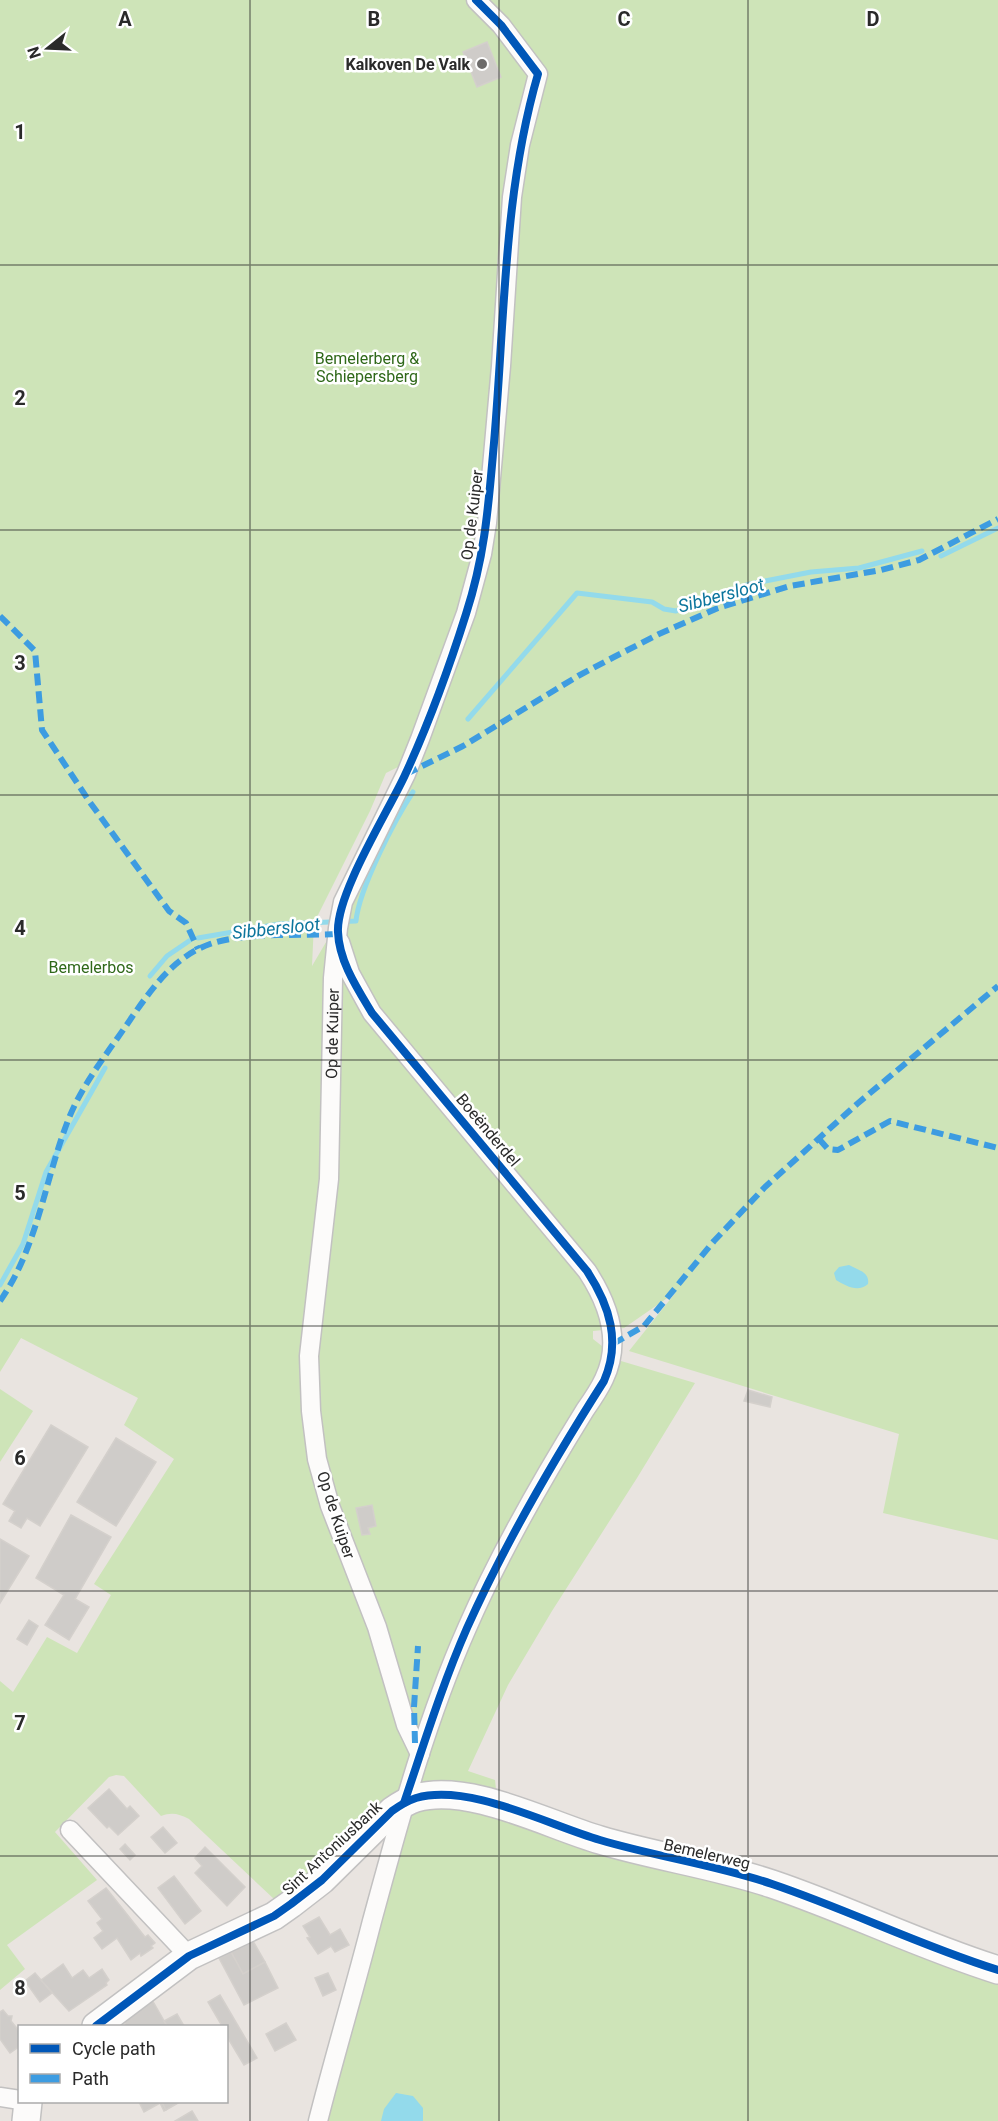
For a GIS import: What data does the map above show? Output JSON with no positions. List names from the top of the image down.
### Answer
{
  "streets": {
    "street": [
      "Op de Kuiper",
      "Boeënderdel",
      "Sint Antoniusbank",
      "Bemelerweg"
    ]
  },
  "crossings": [
    ["Op de Kuiper", "Boeënderdel"],
    ["Sint Antoniusbank", "Bemelerweg"]
  ],
  "water": ["Sibbersloot"],
  "parks": ["Bemelerberg & Schiepersberg", "Bemelerbos"],
  "places": ["Kalkoven De Valk"],
  "legend": ["Cycle path", "Path"],
  "north": "left",
  "grid": {
    "columns": [
      "A",
      "B",
      "C",
      "D"
    ],
    "rows": [
      "1",
      "2",
      "3",
      "4",
      "5",
      "6",
      "7",
      "8"
    ]
  }
}
